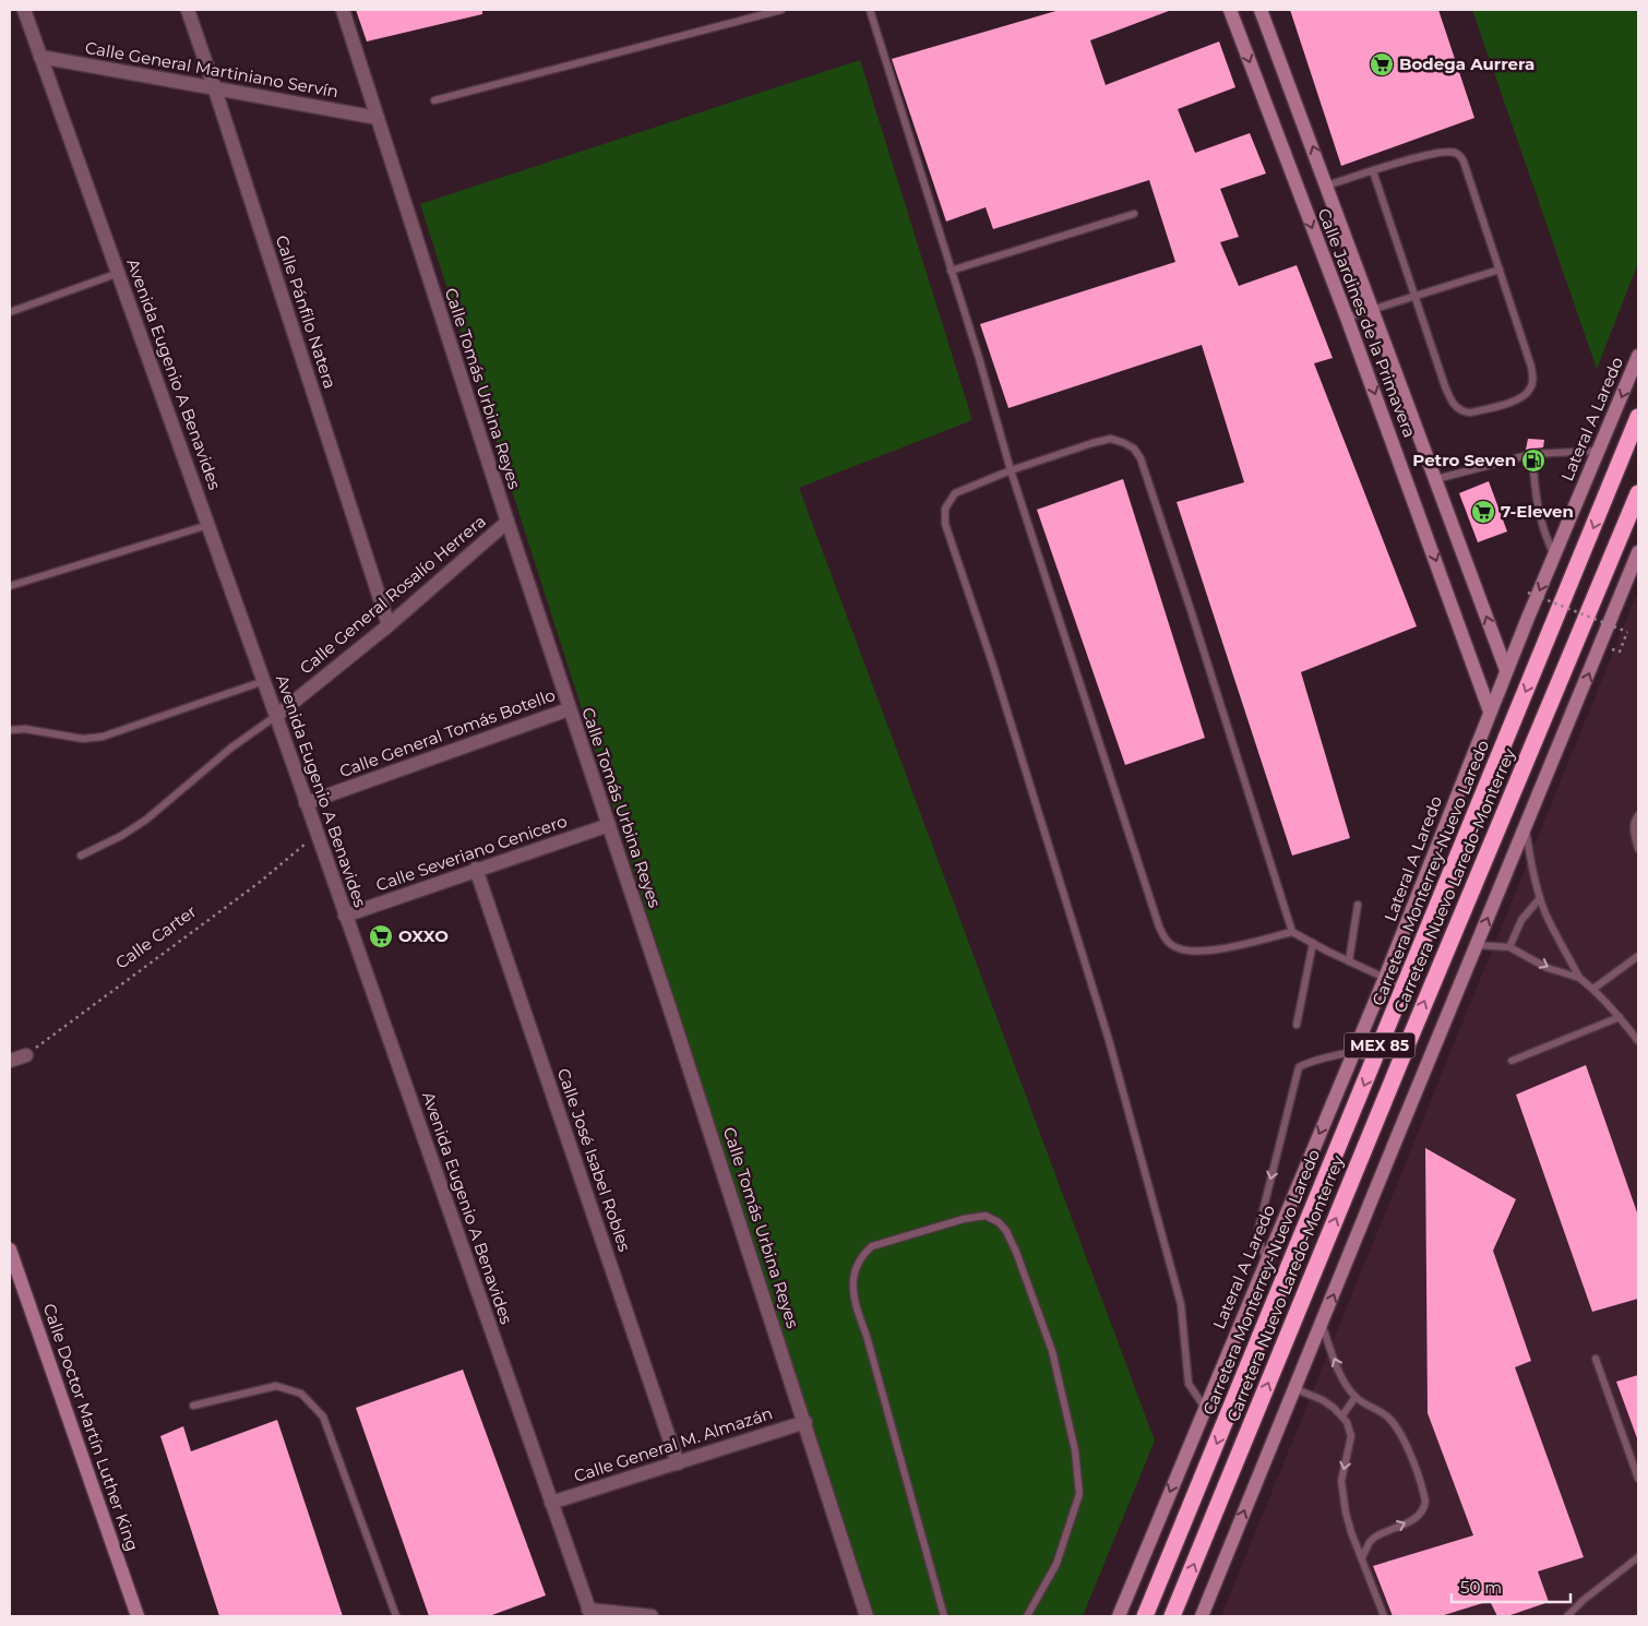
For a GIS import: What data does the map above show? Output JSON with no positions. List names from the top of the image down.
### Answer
{
  "streets": {
    "highway": ["Carretera Monterrey-Nuevo Laredo", "Carretera Nuevo Laredo-Monterrey", "MEX 85"],
    "street": [
      "Calle General Martiniano Servín",
      "Calle Pánfilo Natera",
      "Calle Jardines de la Primavera",
      "Avenida Eugenio A Benavides",
      "Calle Tomás Urbina Reyes",
      "Lateral A Laredo",
      "Calle General Rosalío Herrera",
      "Calle General Tomás Botello",
      "Calle Severiano Cenicero",
      "Calle José Isabel Robles",
      "Calle Doctor Martín Luther King",
      "Calle General M. Almazán"
    ],
    "path": ["Calle Carter"]
  },
  "crossings": [
    ["Calle General Martiniano Servín", "Calle Pánfilo Natera"],
    ["Calle General Martiniano Servín", "Avenida Eugenio A Benavides"],
    ["Calle General Martiniano Servín", "Calle Tomás Urbina Reyes"],
    ["Calle Pánfilo Natera", "Calle General Rosalío Herrera"],
    ["Calle Jardines de la Primavera", "Lateral A Laredo"],
    ["Avenida Eugenio A Benavides", "Calle General Rosalío Herrera"],
    ["Avenida Eugenio A Benavides", "Calle General Tomás Botello"],
    ["Avenida Eugenio A Benavides", "Calle Severiano Cenicero"],
    ["Avenida Eugenio A Benavides", "Calle Carter"],
    ["Avenida Eugenio A Benavides", "Calle General M. Almazán"],
    ["Calle Tomás Urbina Reyes", "Calle General Rosalío Herrera"],
    ["Calle Tomás Urbina Reyes", "Calle General Tomás Botello"],
    ["Calle Tomás Urbina Reyes", "Calle Severiano Cenicero"],
    ["Calle Tomás Urbina Reyes", "Calle General M. Almazán"],
    ["Calle Severiano Cenicero", "Calle José Isabel Robles"],
    ["Calle José Isabel Robles", "Calle General M. Almazán"]
  ],
  "one_way": ["Carretera Monterrey-Nuevo Laredo", "Carretera Nuevo Laredo-Monterrey"],
  "places": {
    "supermarket": ["Bodega Aurrera", "7-Eleven", "OXXO"],
    "fuel station": ["Petro Seven"]
  },
  "scale_bar": "50 m"
}
